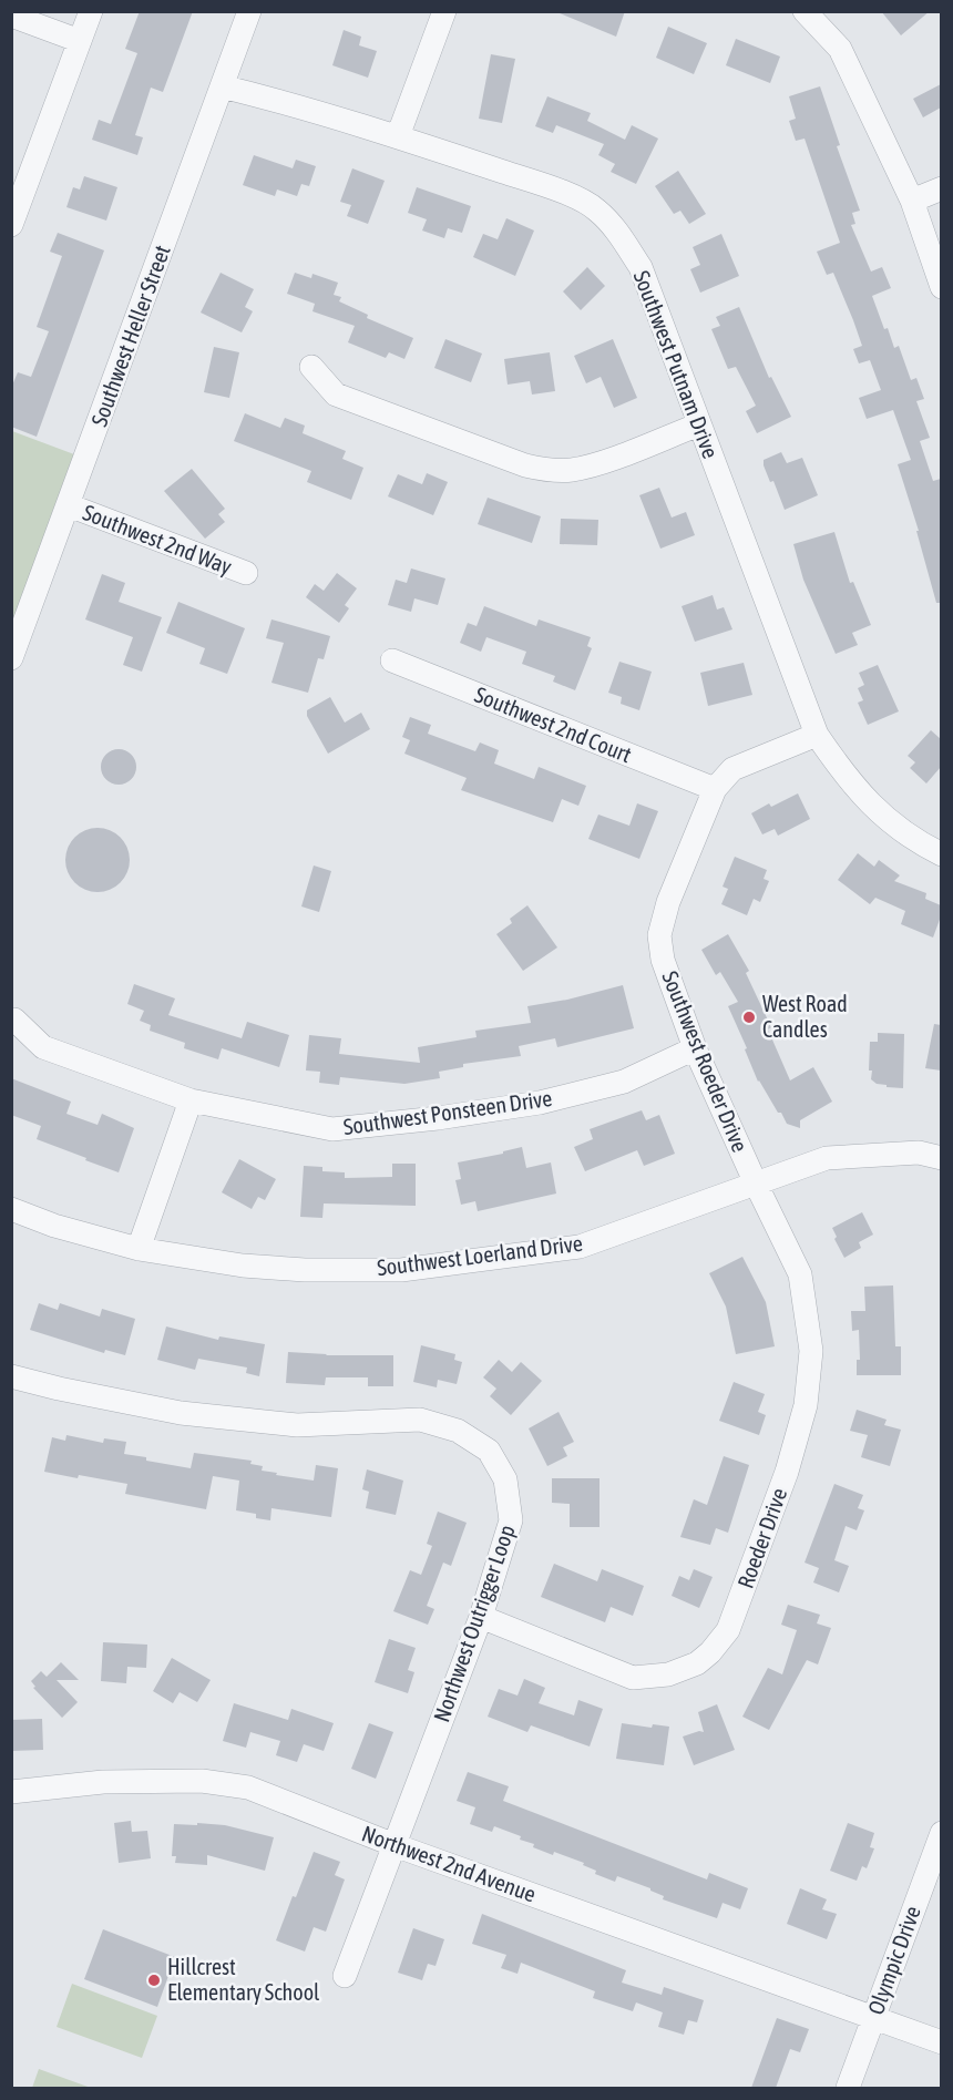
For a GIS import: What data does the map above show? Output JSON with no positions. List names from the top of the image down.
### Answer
{
  "streets": {
    "street": [
      "Southwest Heller Street",
      "Southwest Putnam Drive",
      "Southwest 2nd Way",
      "Southwest 2nd Court",
      "Southwest Roeder Drive",
      "Southwest Ponsteen Drive",
      "Southwest Loerland Drive",
      "Roeder Drive",
      "Northwest Outrigger Loop",
      "Northwest 2nd Avenue",
      "Olympic Drive"
    ]
  },
  "crossings": [
    ["Southwest Heller Street", "Southwest Putnam Drive"],
    ["Southwest Heller Street", "Southwest 2nd Way"],
    ["Southwest Putnam Drive", "Southwest Roeder Drive"],
    ["Southwest 2nd Court", "Southwest Roeder Drive"],
    ["Southwest Roeder Drive", "Southwest Ponsteen Drive"],
    ["Southwest Roeder Drive", "Southwest Loerland Drive"],
    ["Southwest Roeder Drive", "Roeder Drive"],
    ["Southwest Loerland Drive", "Roeder Drive"],
    ["Roeder Drive", "Northwest Outrigger Loop"],
    ["Northwest Outrigger Loop", "Northwest 2nd Avenue"],
    ["Northwest 2nd Avenue", "Olympic Drive"]
  ],
  "places": ["West Road Candles", "Hillcrest Elementary School"]
}
